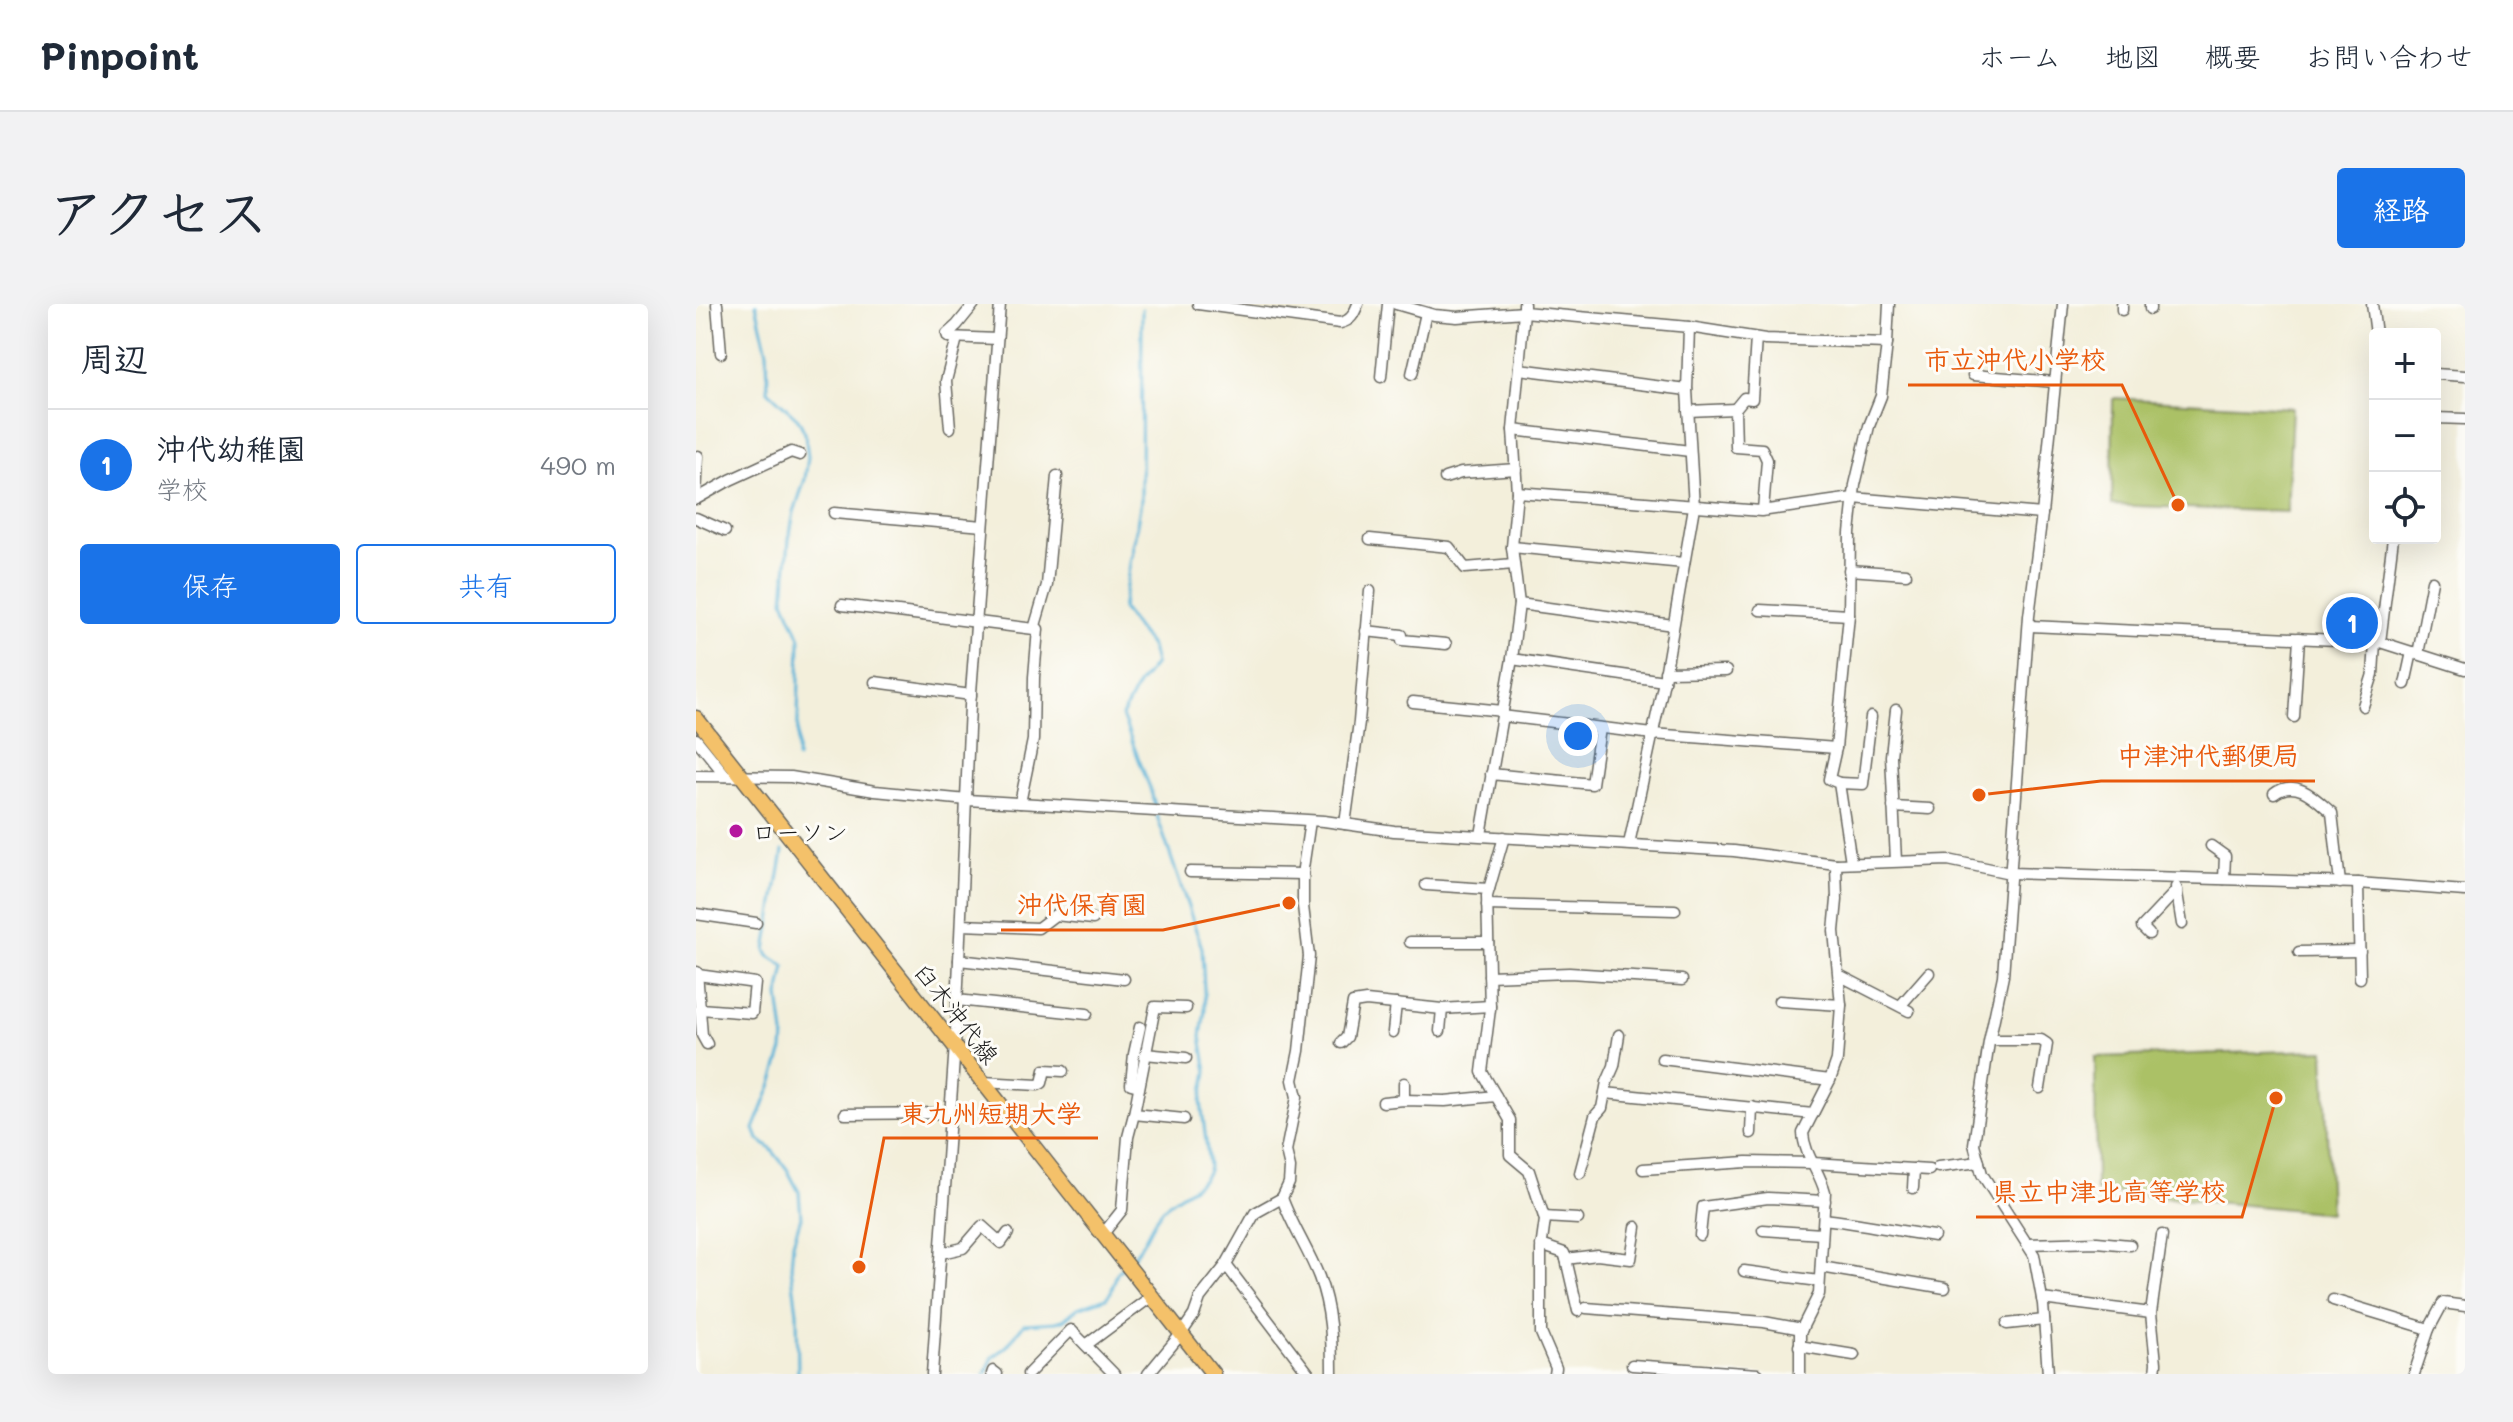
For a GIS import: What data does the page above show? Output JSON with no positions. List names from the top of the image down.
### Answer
{
  "streets": {
    "main road": ["臼木沖代線"]
  },
  "places": [
    "市立沖代小学校",
    "中津沖代郵便局",
    "ローソン",
    "沖代保育園",
    "県立中津北高等学校",
    "東九州短期大学"
  ],
  "page": {
    "header": "Pinpoint",
    "nav": [
      "ホーム",
      "地図",
      "概要",
      "お問い合わせ"
    ],
    "title": "アクセス",
    "buttons": [
      "経路",
      ["保存", "共有"]
    ],
    "heading": "周辺",
    "map_buttons": ["+", "−"],
    "list": [
      {
        "mark": "1",
        "name": "沖代幼稚園",
        "note": "学校",
        "value": "490 m"
      }
    ],
    "pins": "1"
  }
}
